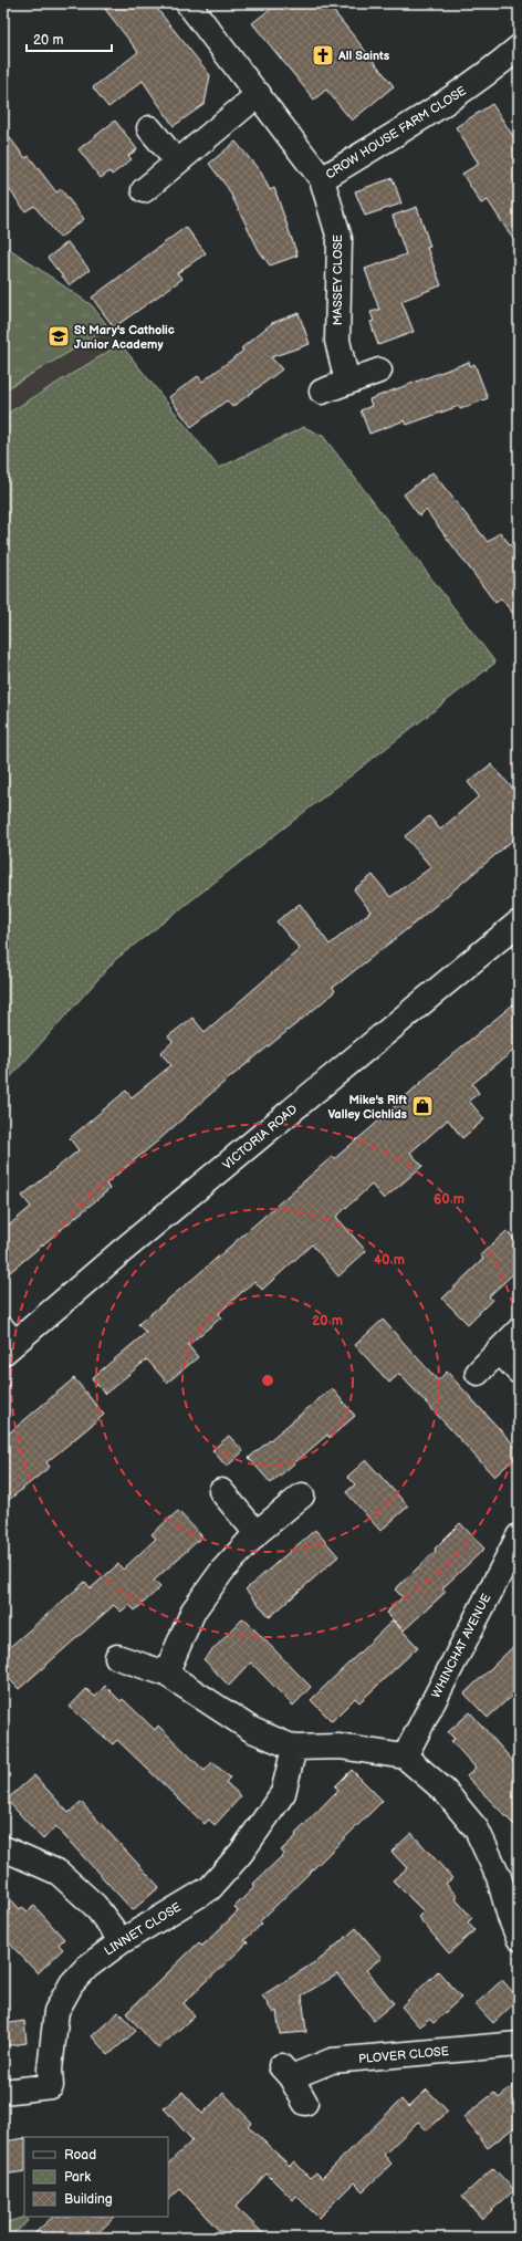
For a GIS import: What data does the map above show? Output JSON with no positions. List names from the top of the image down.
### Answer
{
  "streets": {
    "street": [
      "CROW HOUSE FARM CLOSE",
      "MASSEY CLOSE",
      "VICTORIA ROAD",
      "WHINCHAT AVENUE",
      "LINNET CLOSE",
      "PLOVER CLOSE"
    ]
  },
  "crossings": [
    ["CROW HOUSE FARM CLOSE", "MASSEY CLOSE"]
  ],
  "places": {
    "church": ["All Saints"],
    "school or university": ["St Mary's Catholic Junior Academy"],
    "shop": ["Mike's Rift Valley Cichlids"]
  },
  "legend": ["Road", "Park", "Building"],
  "scale_bar": "20 m",
  "rings": ["60 m", "40 m", "20 m"]
}
